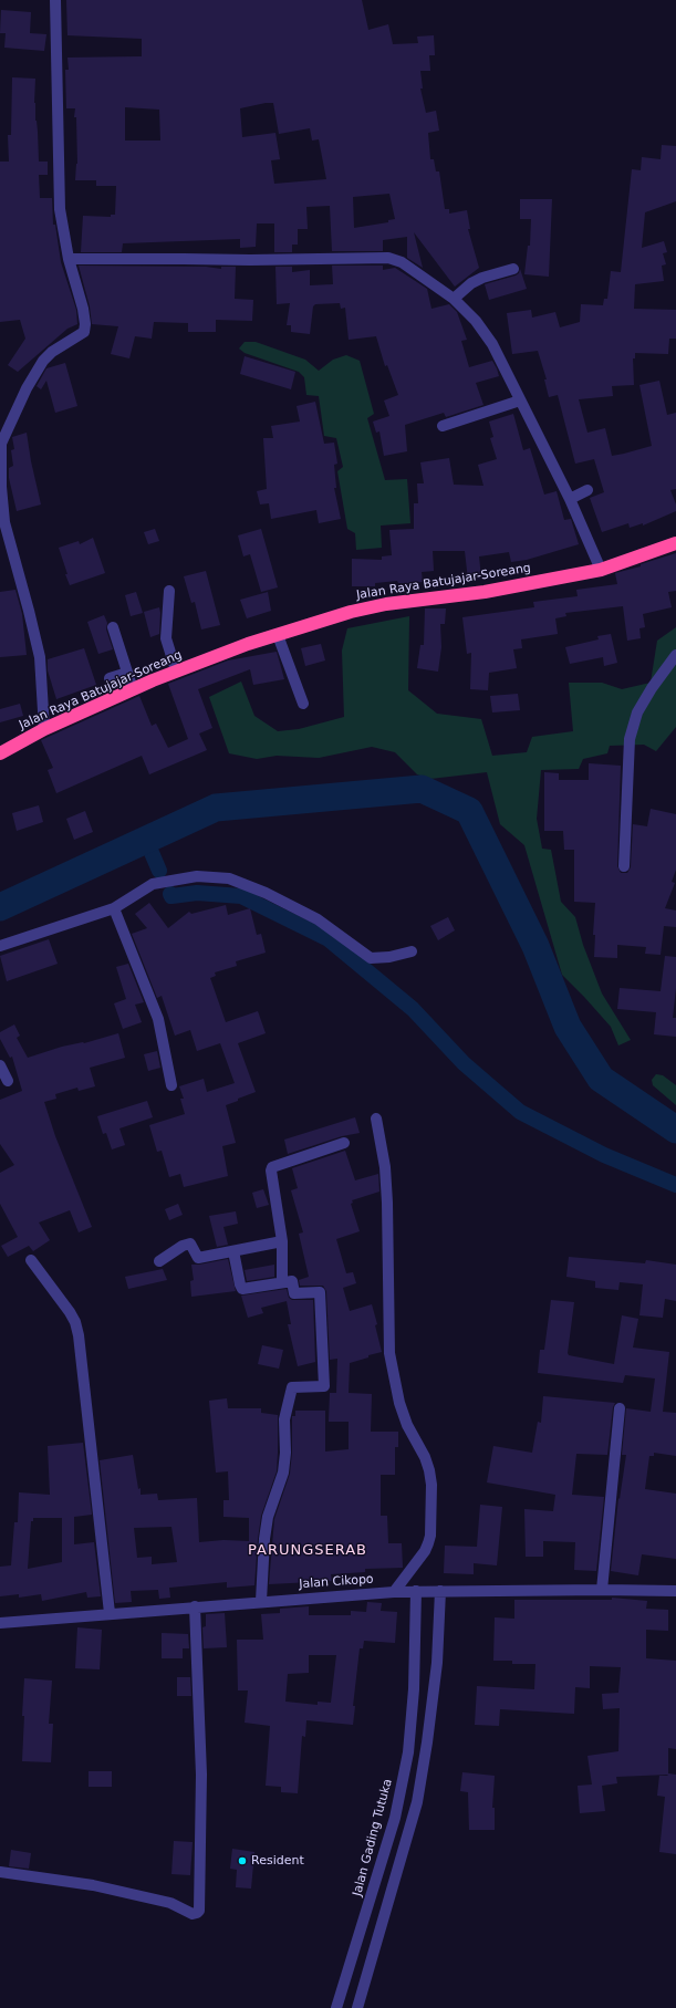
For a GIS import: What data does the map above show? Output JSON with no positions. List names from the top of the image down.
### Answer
{
  "streets": {
    "highway": ["Jalan Raya Batujajar-Soreang"],
    "street": ["Jalan Cikopo", "Jalan Gading Tutuka"]
  },
  "crossings": [
    ["Jalan Cikopo", "Jalan Gading Tutuka"]
  ],
  "districts": ["PARUNGSERAB"],
  "places": ["Resident"]
}
